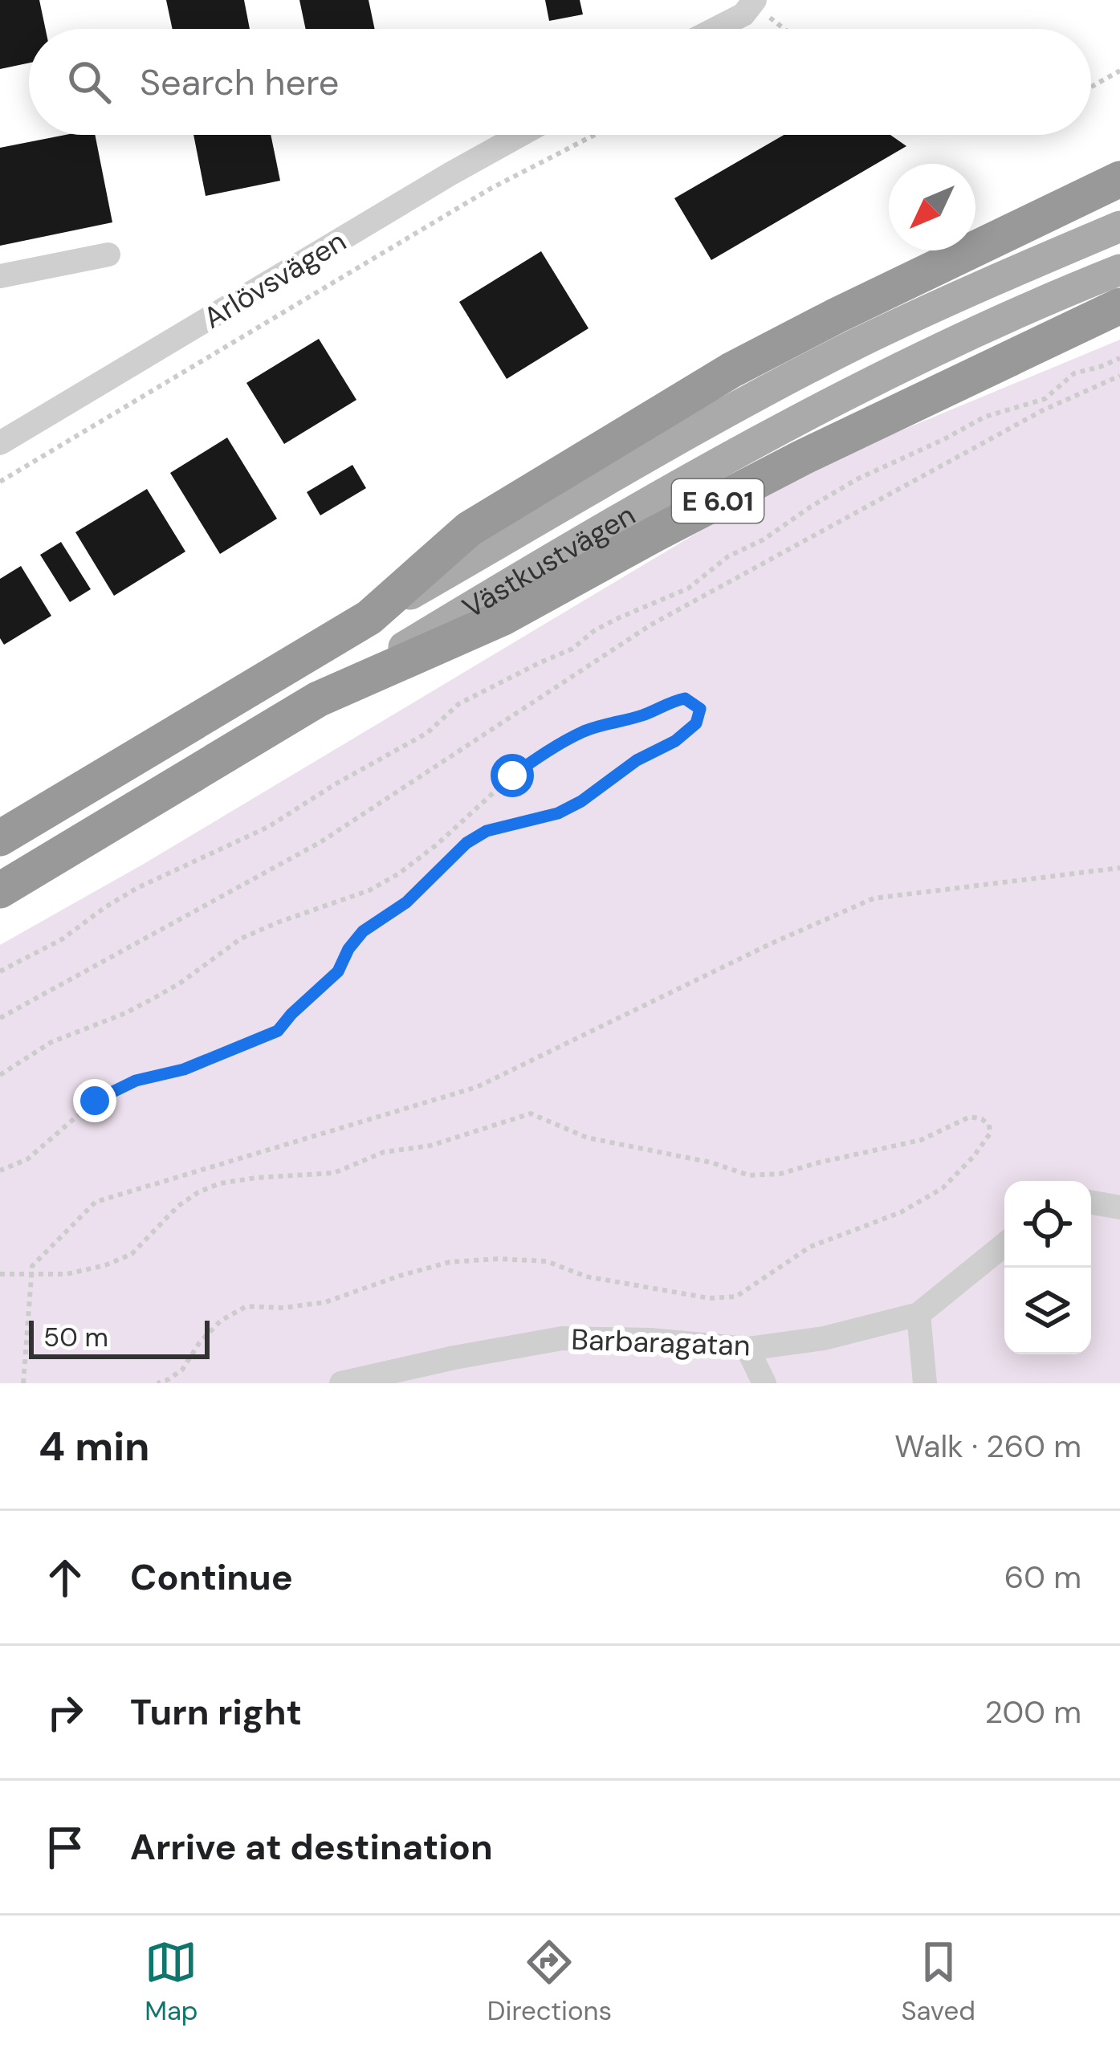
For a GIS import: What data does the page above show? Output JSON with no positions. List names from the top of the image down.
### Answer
{
  "streets": {
    "highway": ["E 6.01", "Västkustvägen"],
    "street": ["Arlövsvägen", "Barbaragatan"]
  },
  "crossings": [
    ["E 6.01", "Västkustvägen"]
  ],
  "scale_bar": "50 m",
  "north": "bottom left",
  "page": {
    "search": "Search here",
    "scale": "50 m",
    "heading": ["4 min", "Walk · 260 m"],
    "list": [
      ["Continue", "60 m"],
      ["Turn right", "200 m"],
      "Arrive at destination"
    ],
    "nav": ["Map", "Directions", "Saved"]
  }
}
